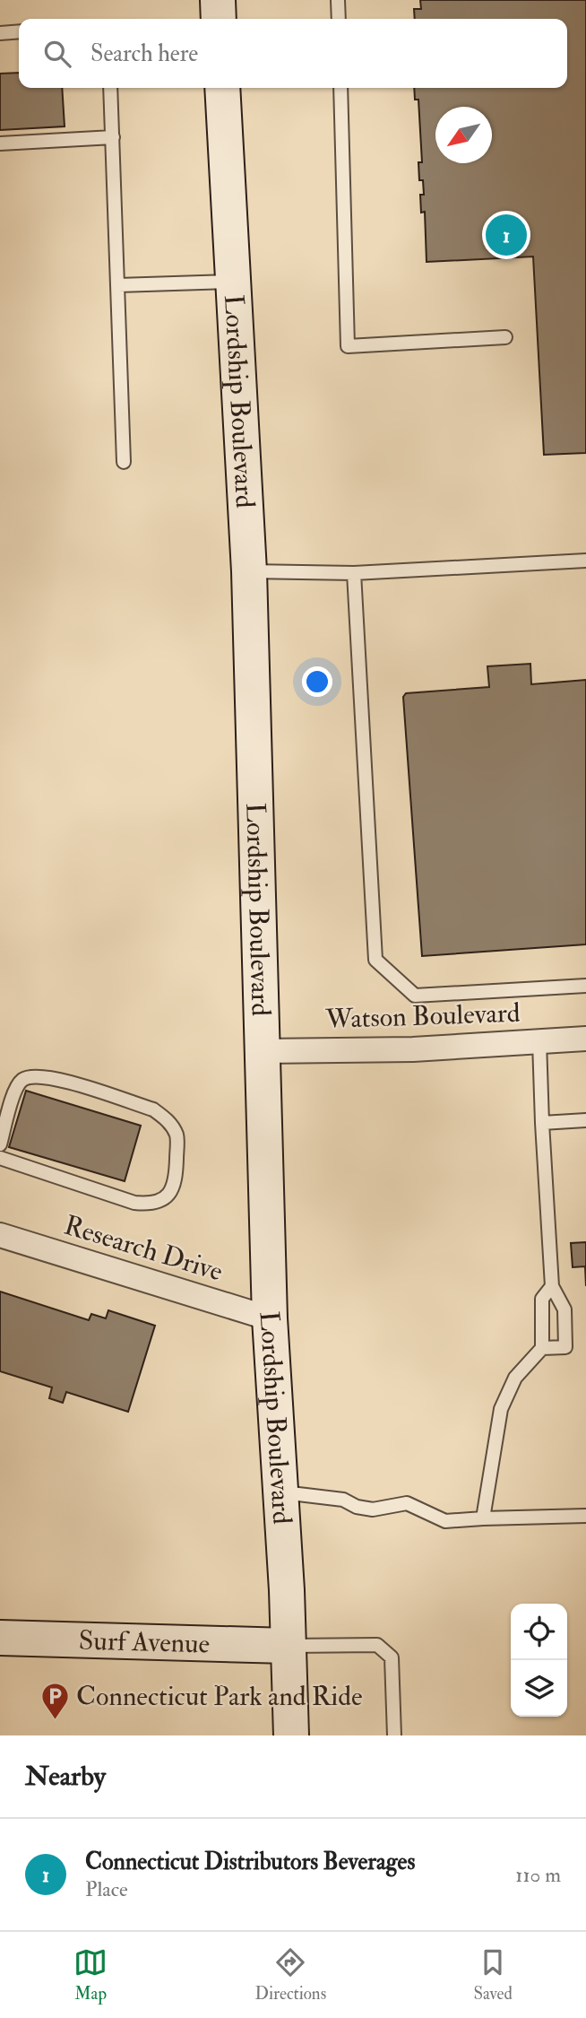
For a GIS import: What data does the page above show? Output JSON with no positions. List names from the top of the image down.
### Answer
{
  "streets": {
    "main road": ["Lordship Boulevard", "Surf Avenue"],
    "street": ["Watson Boulevard", "Research Drive"]
  },
  "crossings": [
    ["Lordship Boulevard", "Watson Boulevard"],
    ["Lordship Boulevard", "Research Drive"],
    ["Lordship Boulevard", "Surf Avenue"]
  ],
  "places": {
    "parking": ["Connecticut Park and Ride"]
  },
  "north": "bottom left",
  "page": {
    "search": "Search here",
    "pins": "1",
    "heading": "Nearby",
    "list": [
      {
        "mark": "1",
        "name": "Connecticut Distributors Beverages",
        "note": "Place",
        "value": "110 m"
      }
    ],
    "nav": ["Map", "Directions", "Saved"]
  }
}
